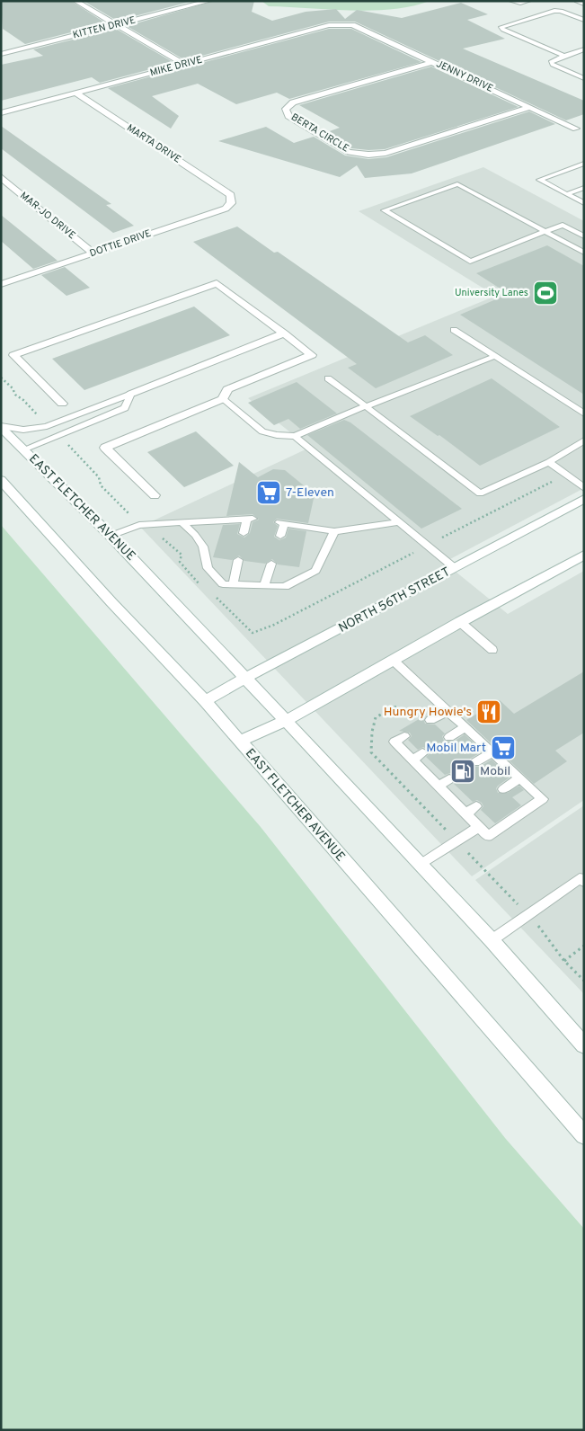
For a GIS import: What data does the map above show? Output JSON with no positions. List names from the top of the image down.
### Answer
{
  "streets": {
    "street": [
      "KITTEN DRIVE",
      "MIKE DRIVE",
      "JENNY DRIVE",
      "BERTA CIRCLE",
      "MARTA DRIVE",
      "MAR-JO DRIVE",
      "DOTTIE DRIVE",
      "EAST FLETCHER AVENUE",
      "NORTH 56TH STREET"
    ]
  },
  "crossings": [
    ["MIKE DRIVE", "JENNY DRIVE"],
    ["MIKE DRIVE", "MARTA DRIVE"],
    ["JENNY DRIVE", "BERTA CIRCLE"],
    ["MARTA DRIVE", "DOTTIE DRIVE"],
    ["MAR-JO DRIVE", "DOTTIE DRIVE"],
    ["EAST FLETCHER AVENUE", "NORTH 56TH STREET"]
  ],
  "places": {
    "sports": ["University Lanes"],
    "supermarket": ["7-Eleven", "Mobil Mart"],
    "restaurant": ["Hungry Howie's"],
    "fuel station": ["Mobil"]
  }
}
